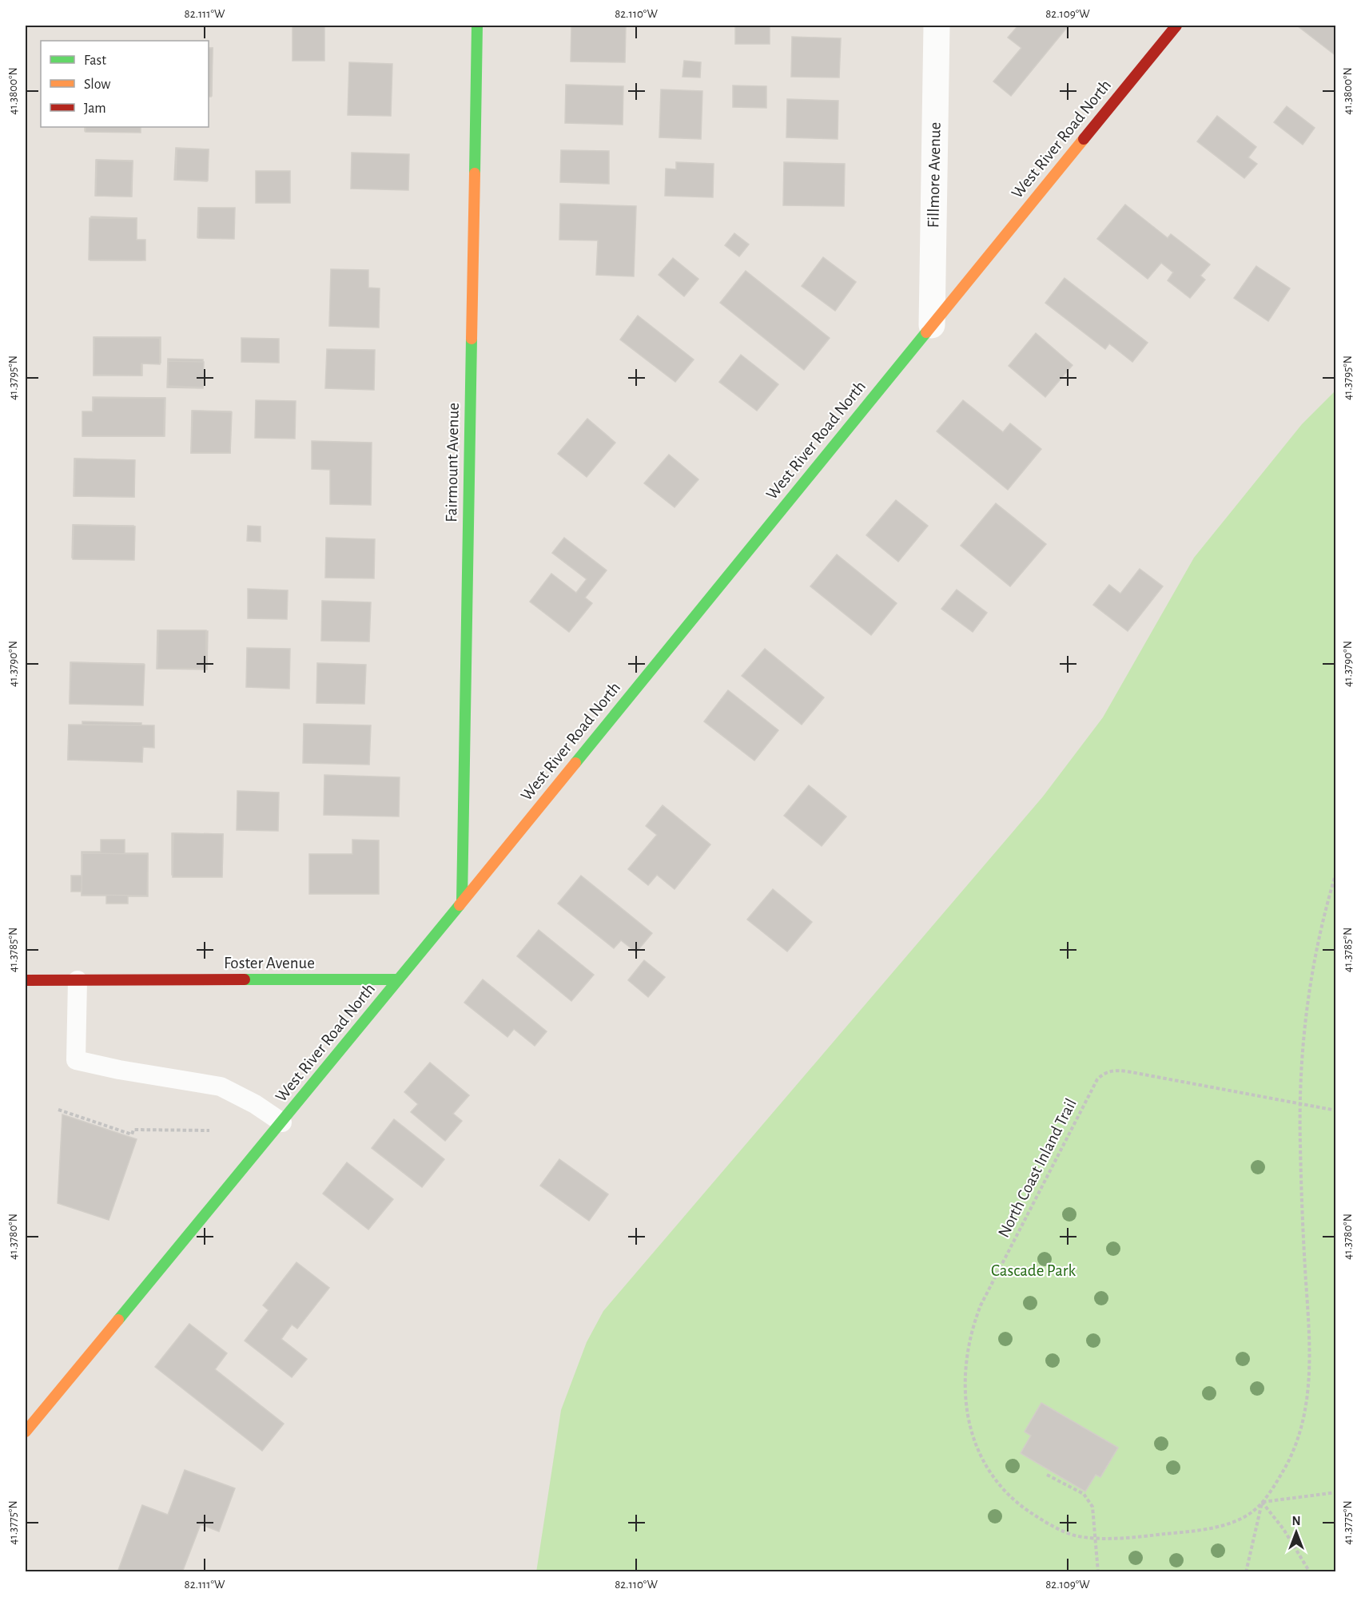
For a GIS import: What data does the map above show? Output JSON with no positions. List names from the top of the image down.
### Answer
{
  "streets": {
    "street": [
      "West River Road North",
      "Fillmore Avenue",
      "Fairmount Avenue",
      "Foster Avenue"
    ],
    "path": ["North Coast Inland Trail"]
  },
  "crossings": [
    ["West River Road North", "Fillmore Avenue"],
    ["West River Road North", "Fairmount Avenue"],
    ["West River Road North", "Foster Avenue"]
  ],
  "parks": ["Cascade Park"],
  "legend": ["Fast", "Slow", "Jam"],
  "north": "top",
  "coordinates": [
    "82.111°W",
    "82.110°W",
    "82.109°W",
    "41.3800°N",
    "41.3795°N",
    "41.3790°N",
    "41.3785°N",
    "41.3780°N",
    "41.3775°N"
  ]
}
